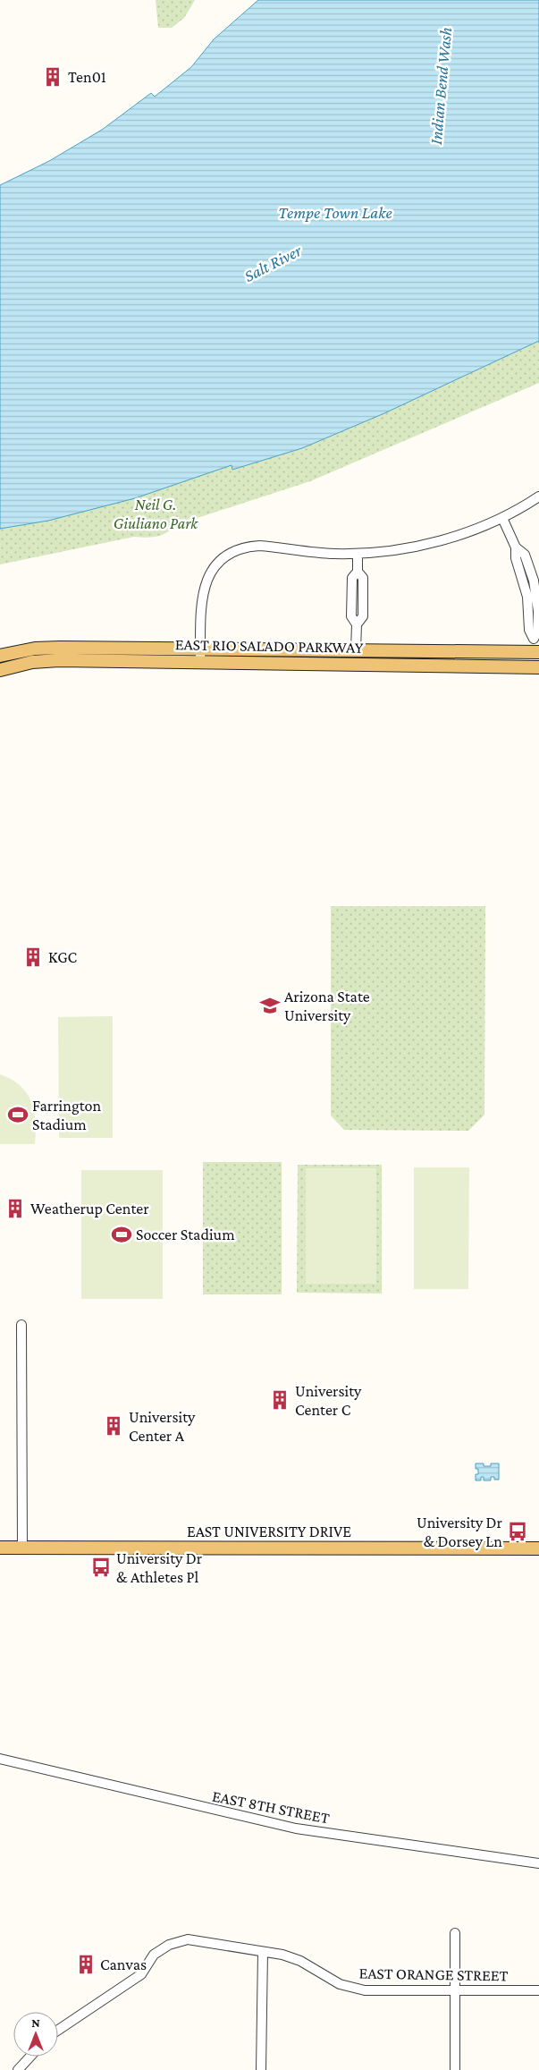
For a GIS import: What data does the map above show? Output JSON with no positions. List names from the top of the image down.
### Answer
{
  "streets": {
    "main road": ["EAST RIO SALADO PARKWAY", "EAST UNIVERSITY DRIVE"],
    "street": ["EAST 8TH STREET", "EAST ORANGE STREET"]
  },
  "water": ["Indian Bend Wash", "Tempe Town Lake", "Salt River"],
  "parks": ["Neil G. Giuliano Park"],
  "places": {
    "building": [
      "Ten01",
      "KGC",
      "Weatherup Center",
      "University Center C",
      "University Center A",
      "Canvas"
    ],
    "school or university": ["Arizona State University"],
    "sports": ["Farrington Stadium", "Soccer Stadium"],
    "bus stop": ["University Dr & Dorsey Ln", "University Dr & Athletes Pl"]
  },
  "north": "top"
}
